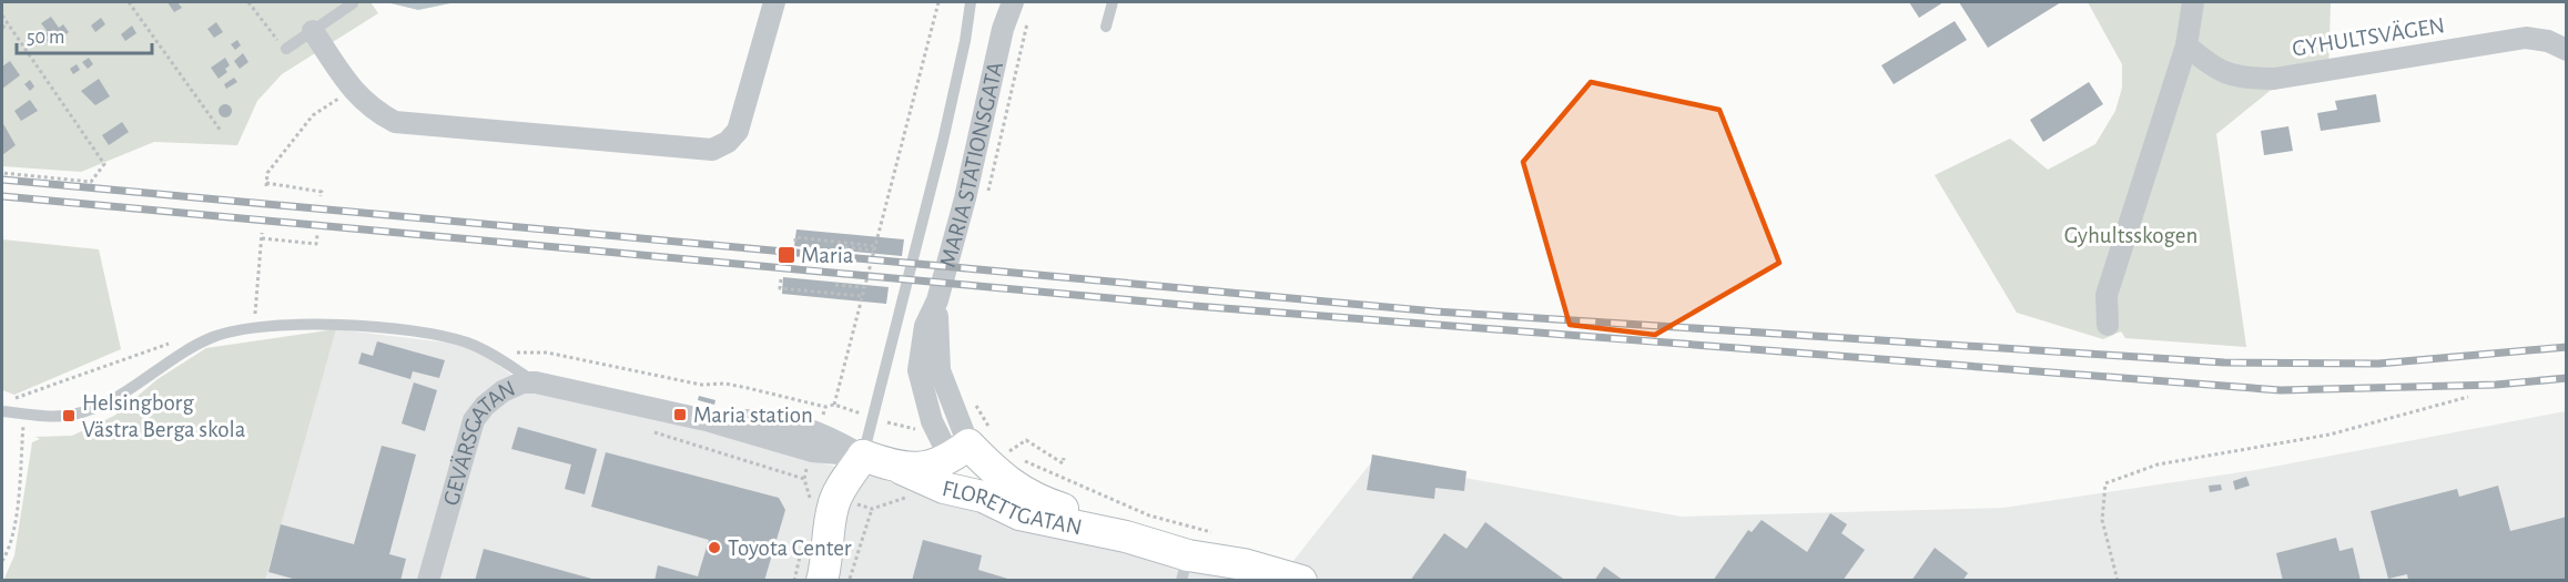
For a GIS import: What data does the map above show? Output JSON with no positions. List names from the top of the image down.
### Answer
{
  "streets": {
    "street": [
      "GYHULTSVÄGEN",
      "MARIA STATIONSGATA",
      "GEVÄRSGATAN",
      "FLORETTGATAN"
    ]
  },
  "crossings": [
    ["MARIA STATIONSGATA", "GEVÄRSGATAN"],
    ["MARIA STATIONSGATA", "FLORETTGATAN"],
    ["GEVÄRSGATAN", "FLORETTGATAN"]
  ],
  "parks": ["Gyhultsskogen"],
  "places": {
    "transit": ["Maria", "Maria station", "Helsingborg Västra Berga skola"],
    "other": ["Toyota Center"]
  },
  "scale_bar": "50 m"
}
